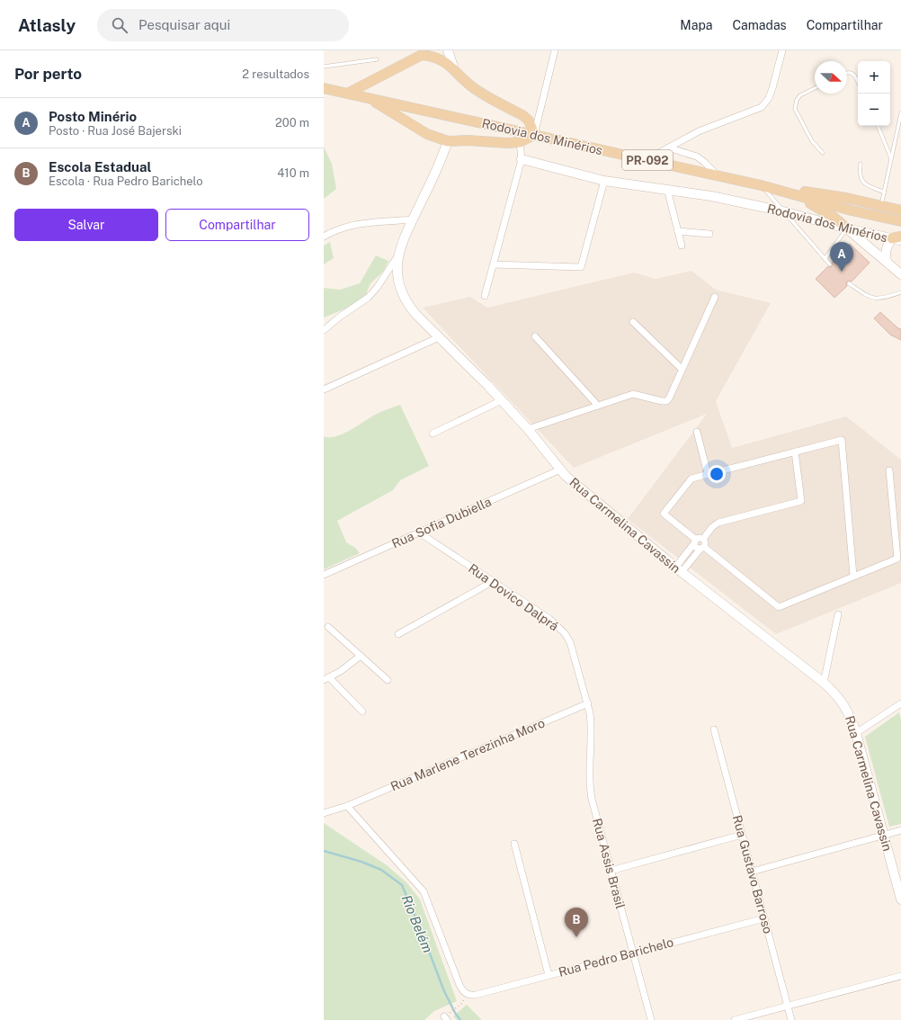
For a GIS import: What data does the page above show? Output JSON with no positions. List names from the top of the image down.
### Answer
{
  "streets": {
    "main road": ["Rodovia dos Minérios", "PR-092", "Rua Carmelina Cavassin"],
    "street": [
      "Rua Sofia Dubiella",
      "Rua Dovico Dalprá",
      "Rua Marlene Terezinha Moro",
      "Rua Assis Brasil",
      "Rua Gustavo Barroso",
      "Rua Pedro Barichelo"
    ]
  },
  "crossings": [
    ["Rua Sofia Dubiella", "Rua Carmelina Cavassin"],
    ["Rua Sofia Dubiella", "Rua Dovico Dalprá"],
    ["Rua Dovico Dalprá", "Rua Marlene Terezinha Moro"],
    ["Rua Dovico Dalprá", "Rua Assis Brasil"],
    ["Rua Marlene Terezinha Moro", "Rua Assis Brasil"],
    ["Rua Marlene Terezinha Moro", "Rua Pedro Barichelo"],
    ["Rua Assis Brasil", "Rua Pedro Barichelo"],
    ["Rua Gustavo Barroso", "Rua Pedro Barichelo"]
  ],
  "water": ["Rio Belém"],
  "north": "right",
  "page": {
    "header": "Atlasly",
    "search": "Pesquisar aqui",
    "nav": ["Mapa", "Camadas", "Compartilhar"],
    "heading": ["Por perto", "2 resultados"],
    "map_buttons": ["+", "−"],
    "list": [
      {
        "mark": "A",
        "name": "Posto Minério",
        "note": "Posto · Rua José Bajerski",
        "value": "200 m"
      },
      {
        "mark": "B",
        "name": "Escola Estadual",
        "note": "Escola · Rua Pedro Barichelo",
        "value": "410 m"
      }
    ],
    "buttons": ["Salvar", "Compartilhar"],
    "pins": ["A", "B"]
  }
}
